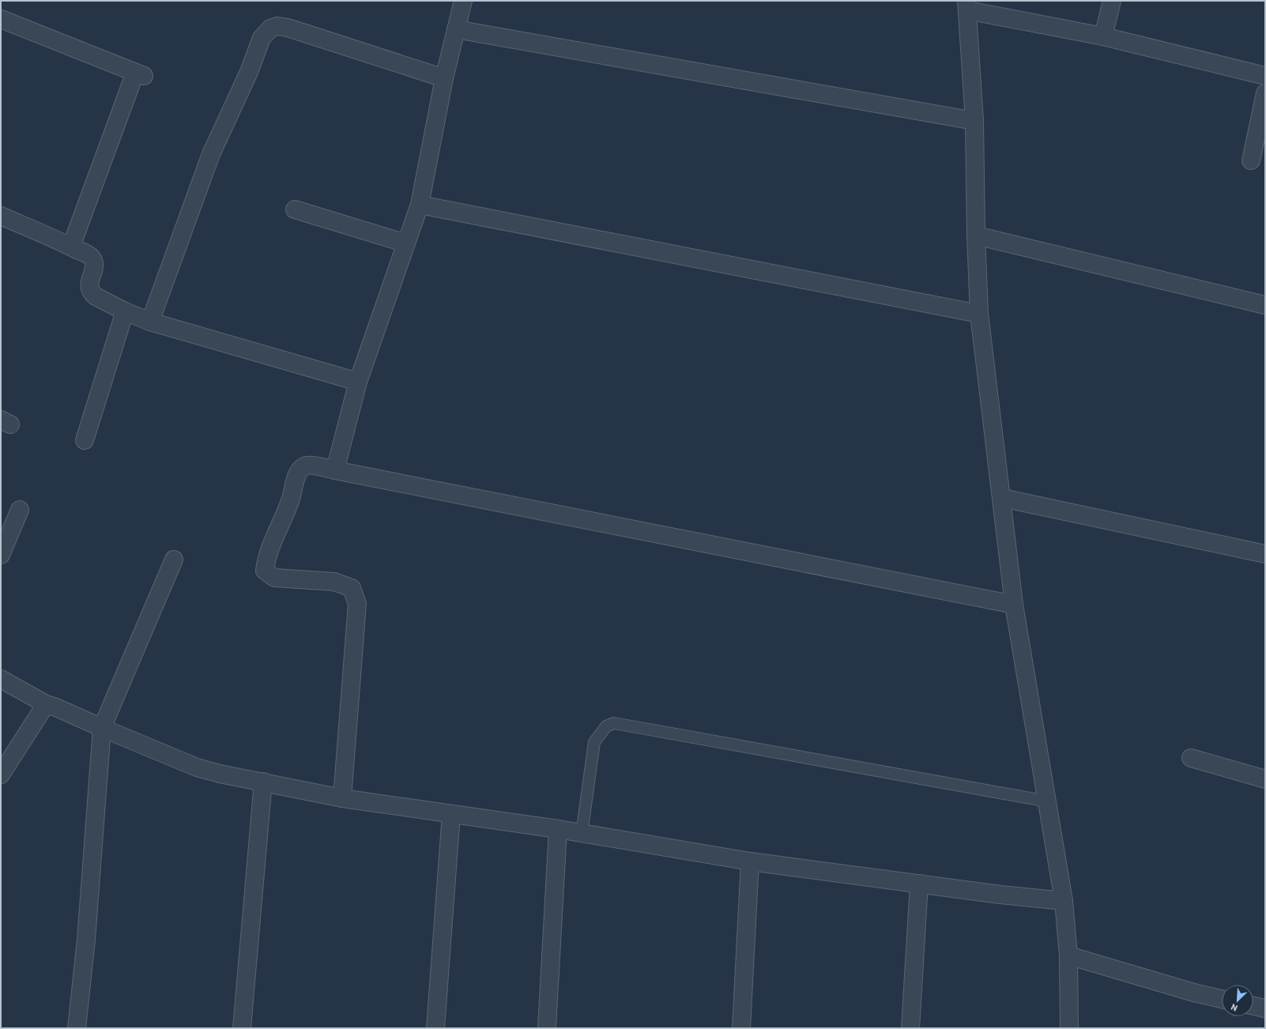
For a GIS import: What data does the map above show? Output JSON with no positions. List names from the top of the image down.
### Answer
{
  "north": "bottom left"
}
